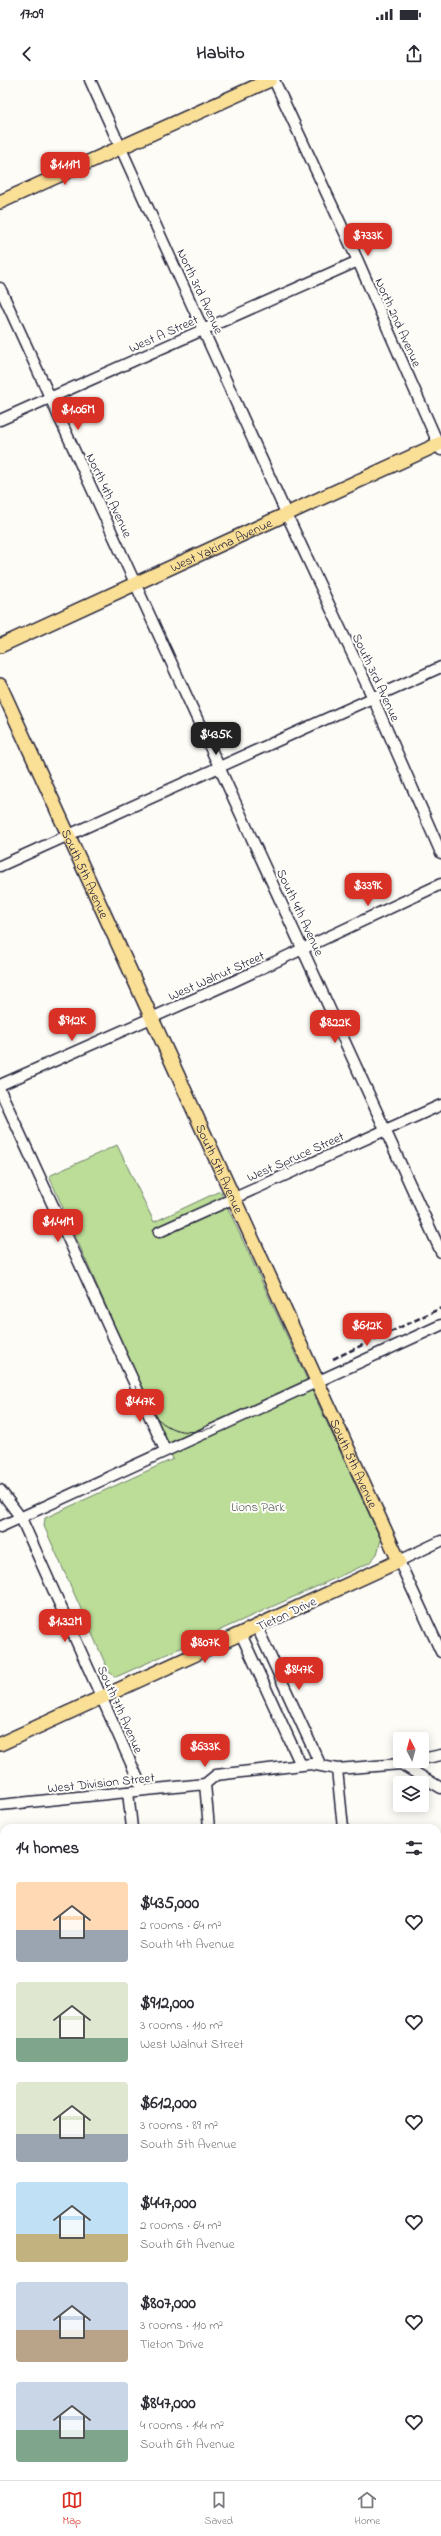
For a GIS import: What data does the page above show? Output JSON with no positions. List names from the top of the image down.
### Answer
{
  "streets": {
    "main road": ["West Yakima Avenue", "South 5th Avenue", "Tieton Drive"],
    "street": [
      "North 3rd Avenue",
      "North 2nd Avenue",
      "West A Street",
      "North 4th Avenue",
      "South 3rd Avenue",
      "South 4th Avenue",
      "West Walnut Street",
      "West Spruce Street",
      "South 7th Avenue",
      "West Division Street"
    ]
  },
  "crossings": [
    ["North 3rd Avenue", "West A Street"],
    ["North 3rd Avenue", "West Yakima Avenue"],
    ["North 3rd Avenue", "South 3rd Avenue"],
    ["North 2nd Avenue", "West A Street"],
    ["North 2nd Avenue", "West Yakima Avenue"],
    ["West A Street", "North 4th Avenue"],
    ["North 4th Avenue", "West Yakima Avenue"],
    ["North 4th Avenue", "South 4th Avenue"],
    ["West Yakima Avenue", "South 3rd Avenue"],
    ["West Yakima Avenue", "South 4th Avenue"],
    ["South 5th Avenue", "West Walnut Street"],
    ["South 5th Avenue", "West Spruce Street"],
    ["South 5th Avenue", "Tieton Drive"],
    ["South 4th Avenue", "West Walnut Street"],
    ["South 4th Avenue", "West Spruce Street"],
    ["Tieton Drive", "South 7th Avenue"],
    ["South 7th Avenue", "West Division Street"]
  ],
  "parks": ["Lions Park"],
  "north": "top",
  "page": {
    "status": "17:09",
    "header": "Habito",
    "price": [
      "$1.11M",
      "$733K",
      "$1.06M",
      "$435K",
      "$339K",
      "$912K",
      "$822K",
      "$1.41M",
      "$612K",
      "$447K",
      "$1.32M",
      "$807K",
      "$847K",
      "$633K"
    ],
    "heading": "14 homes",
    "list": [
      {
        "name": "$435,000",
        "note": "2 rooms · 64 m² · South 4th Avenue"
      },
      {
        "name": "$912,000",
        "note": "3 rooms · 110 m² · West Walnut Street"
      },
      {
        "name": "$612,000",
        "note": "3 rooms · 89 m² · South 5th Avenue"
      },
      {
        "name": "$447,000",
        "note": "2 rooms · 64 m² · South 6th Avenue"
      },
      {
        "name": "$807,000",
        "note": "3 rooms · 110 m² · Tieton Drive"
      },
      {
        "name": "$847,000",
        "note": "4 rooms · 144 m² · South 6th Avenue"
      }
    ],
    "tabs": ["Map", "Saved", "Home"]
  }
}
